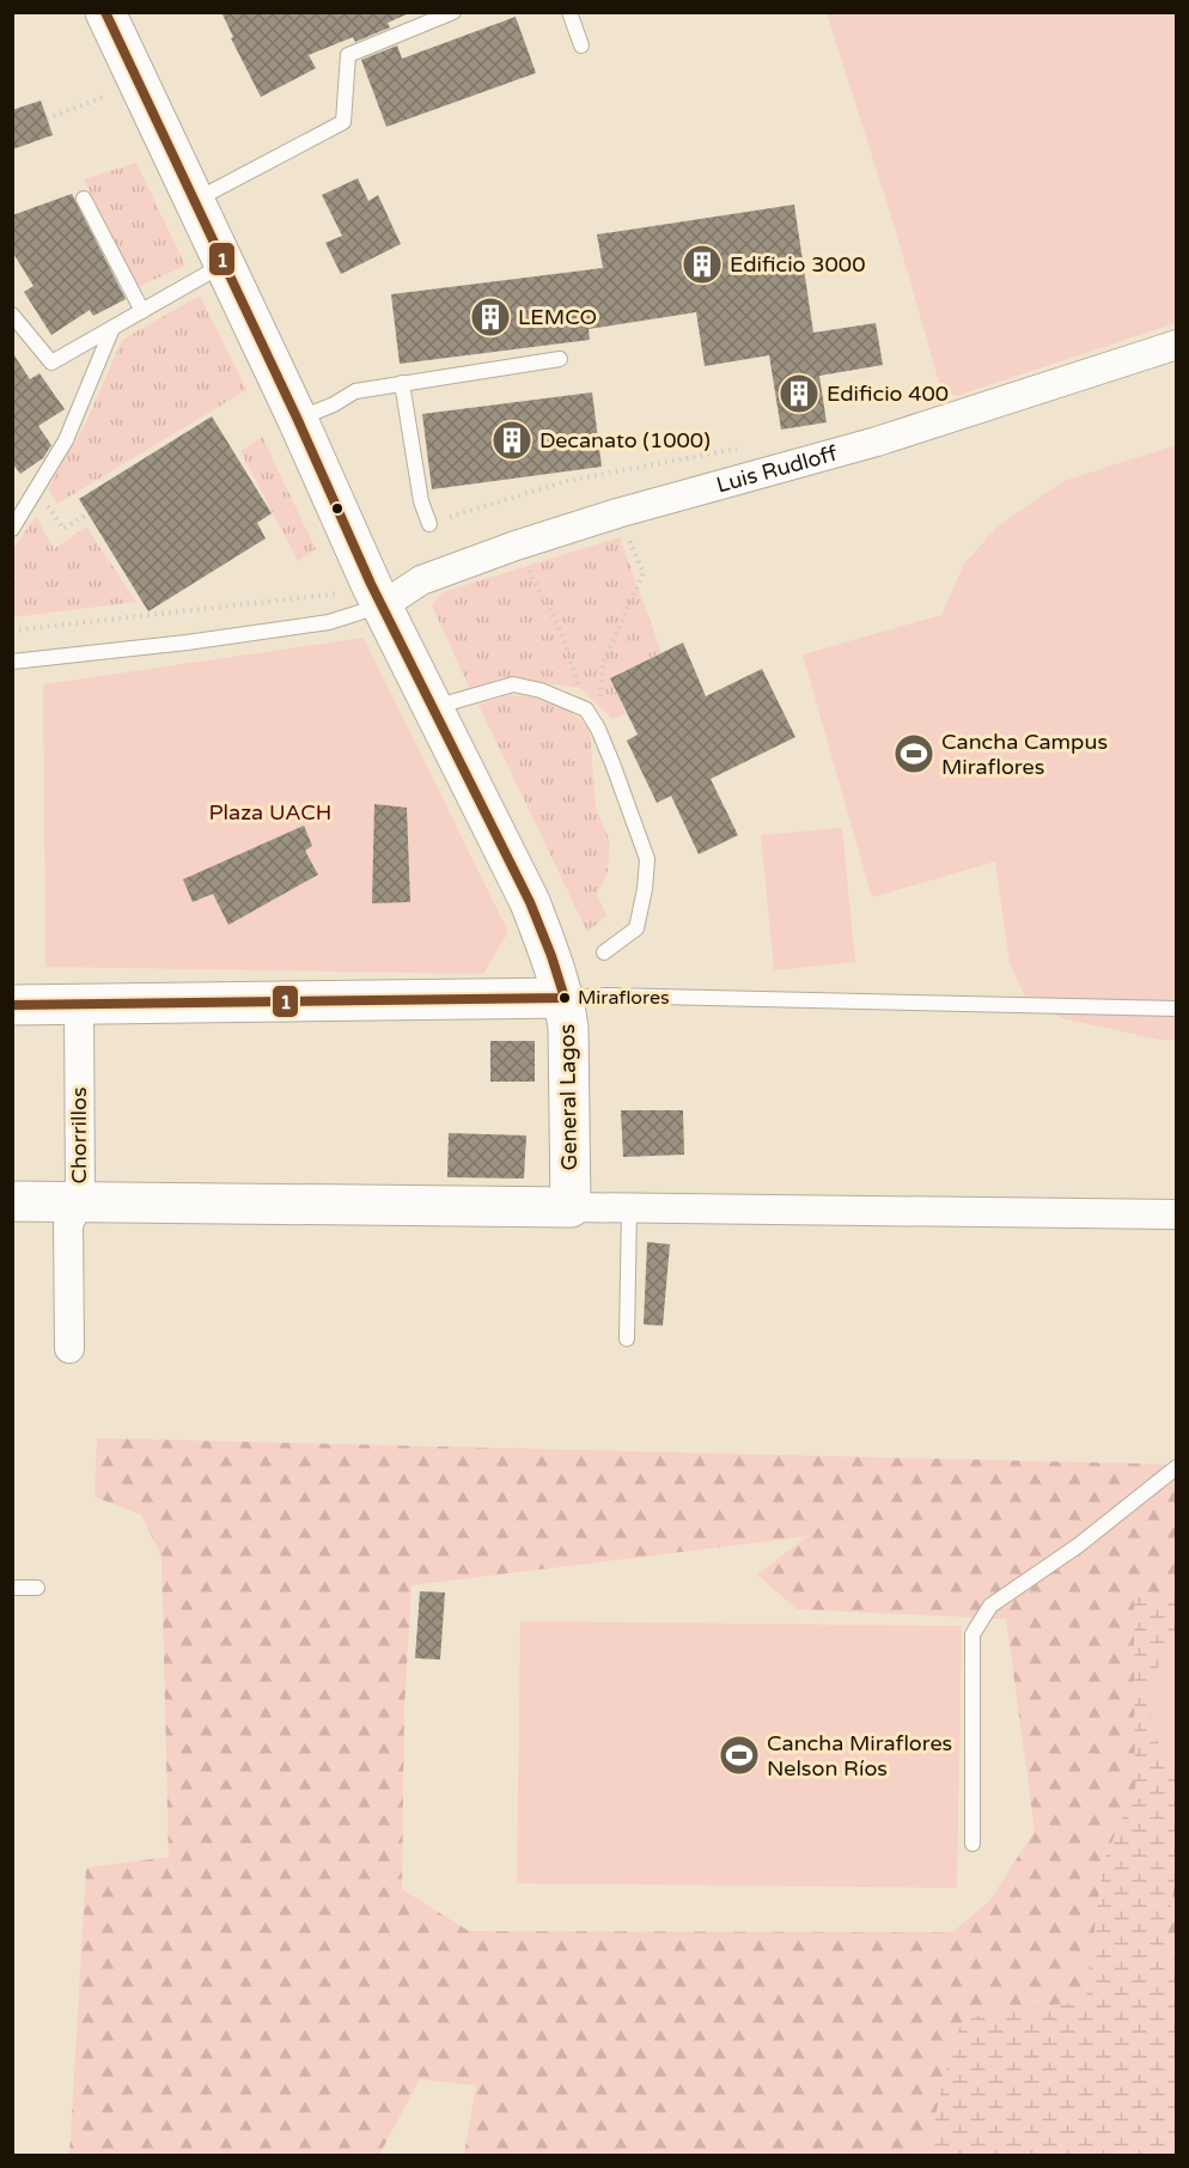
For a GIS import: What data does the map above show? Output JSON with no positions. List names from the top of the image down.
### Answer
{
  "streets": {
    "main road": ["General Lagos"],
    "street": ["Luis Rudloff", "Chorrillos"]
  },
  "crossings": [
    ["Luis Rudloff", "General Lagos"]
  ],
  "parks": ["Plaza UACH"],
  "places": {
    "building": [
      "Edificio 3000",
      "LEMCO",
      "Edificio 400",
      "Decanato (1000)"
    ],
    "sports": ["Cancha Campus Miraflores", "Cancha Miraflores Nelson Ríos"],
    "other": ["Miraflores"]
  },
  "lines": ["transit line 1"]
}
